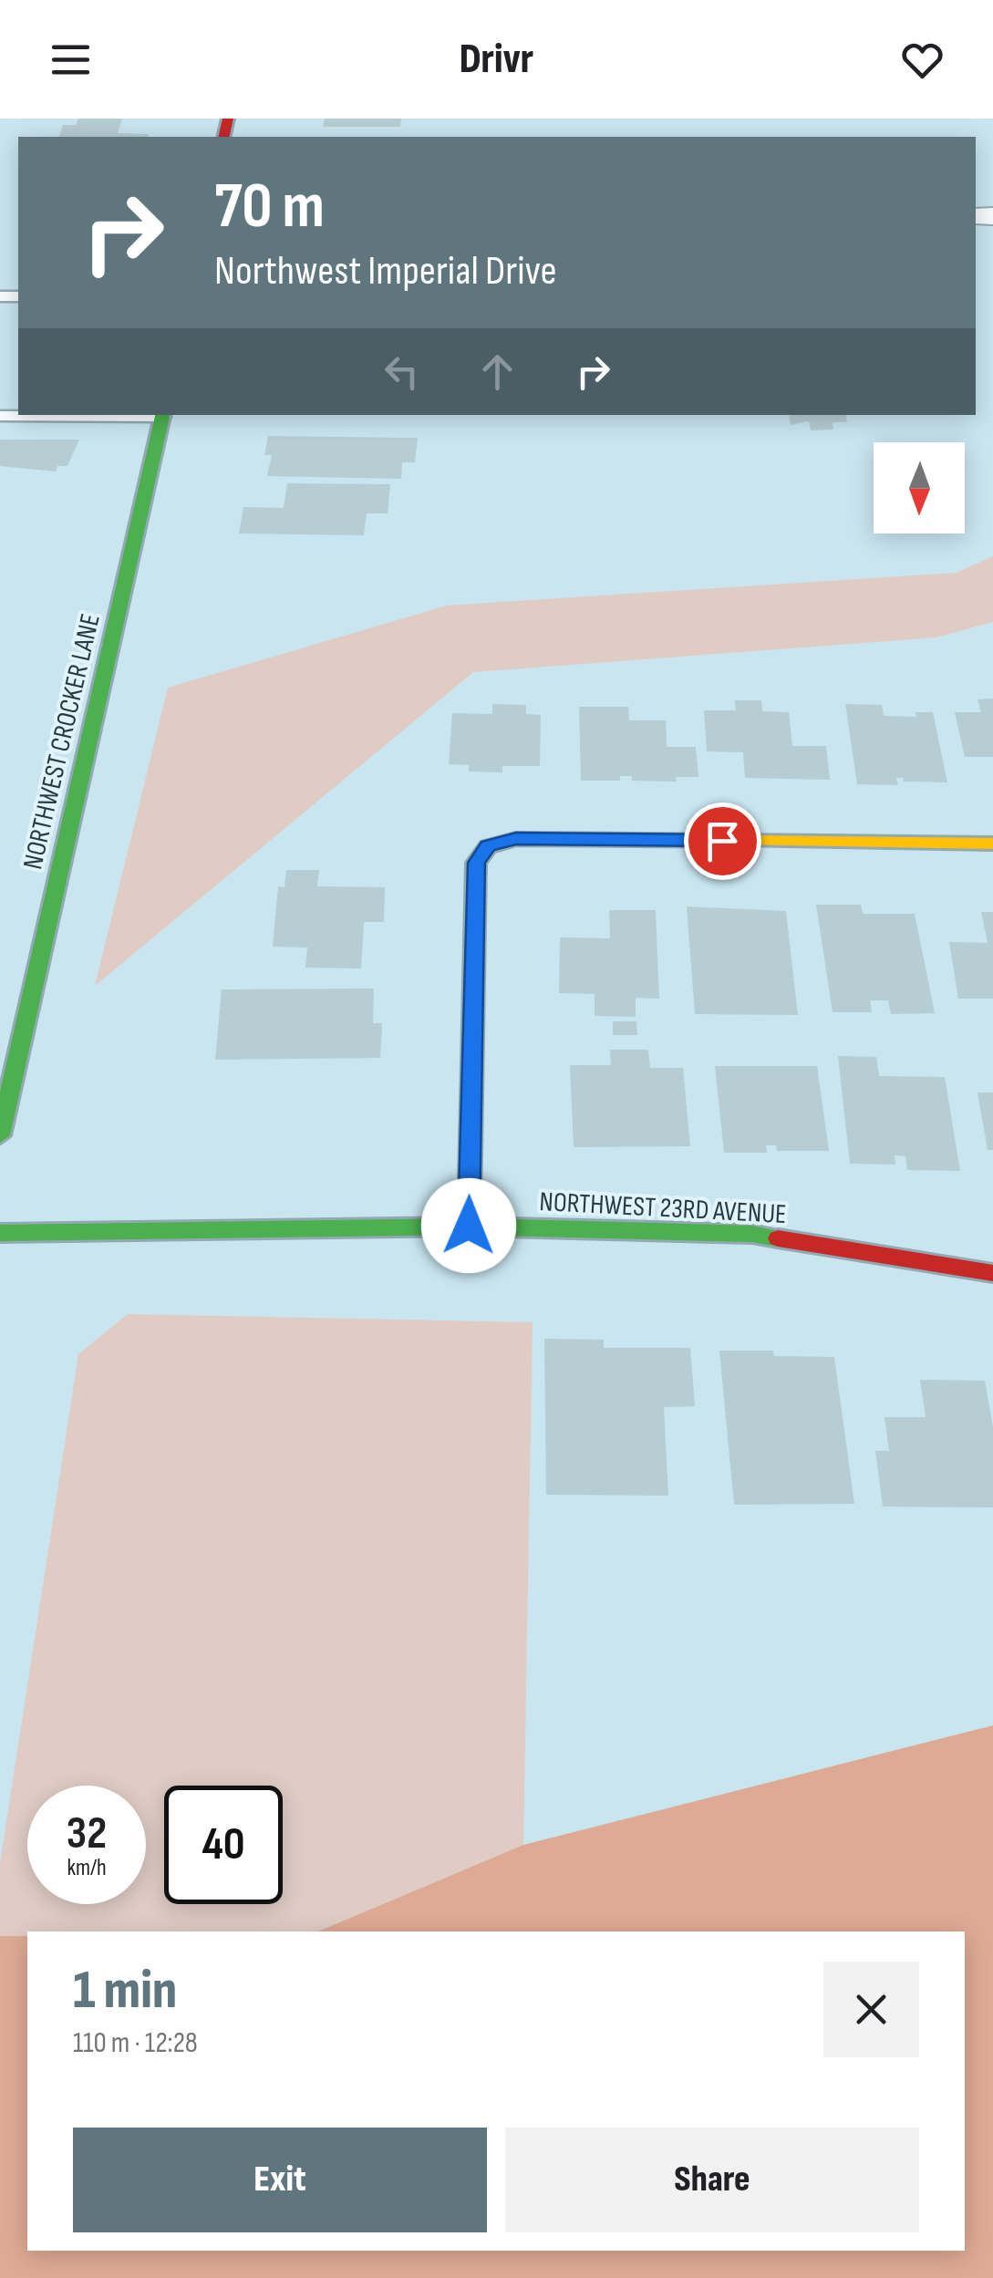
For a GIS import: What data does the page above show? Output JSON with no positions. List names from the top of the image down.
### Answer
{
  "streets": {
    "street": ["NORTHWEST CROCKER LANE", "NORTHWEST 23RD AVENUE"]
  },
  "north": "bottom",
  "page": {
    "header": "Drivr",
    "turn": ["70 m", "Northwest Imperial Drive"],
    "speed": "32 km/h",
    "limit": "40",
    "heading": ["1 min", "110 m · 12:28"],
    "buttons": ["Exit", "Share"]
  }
}
